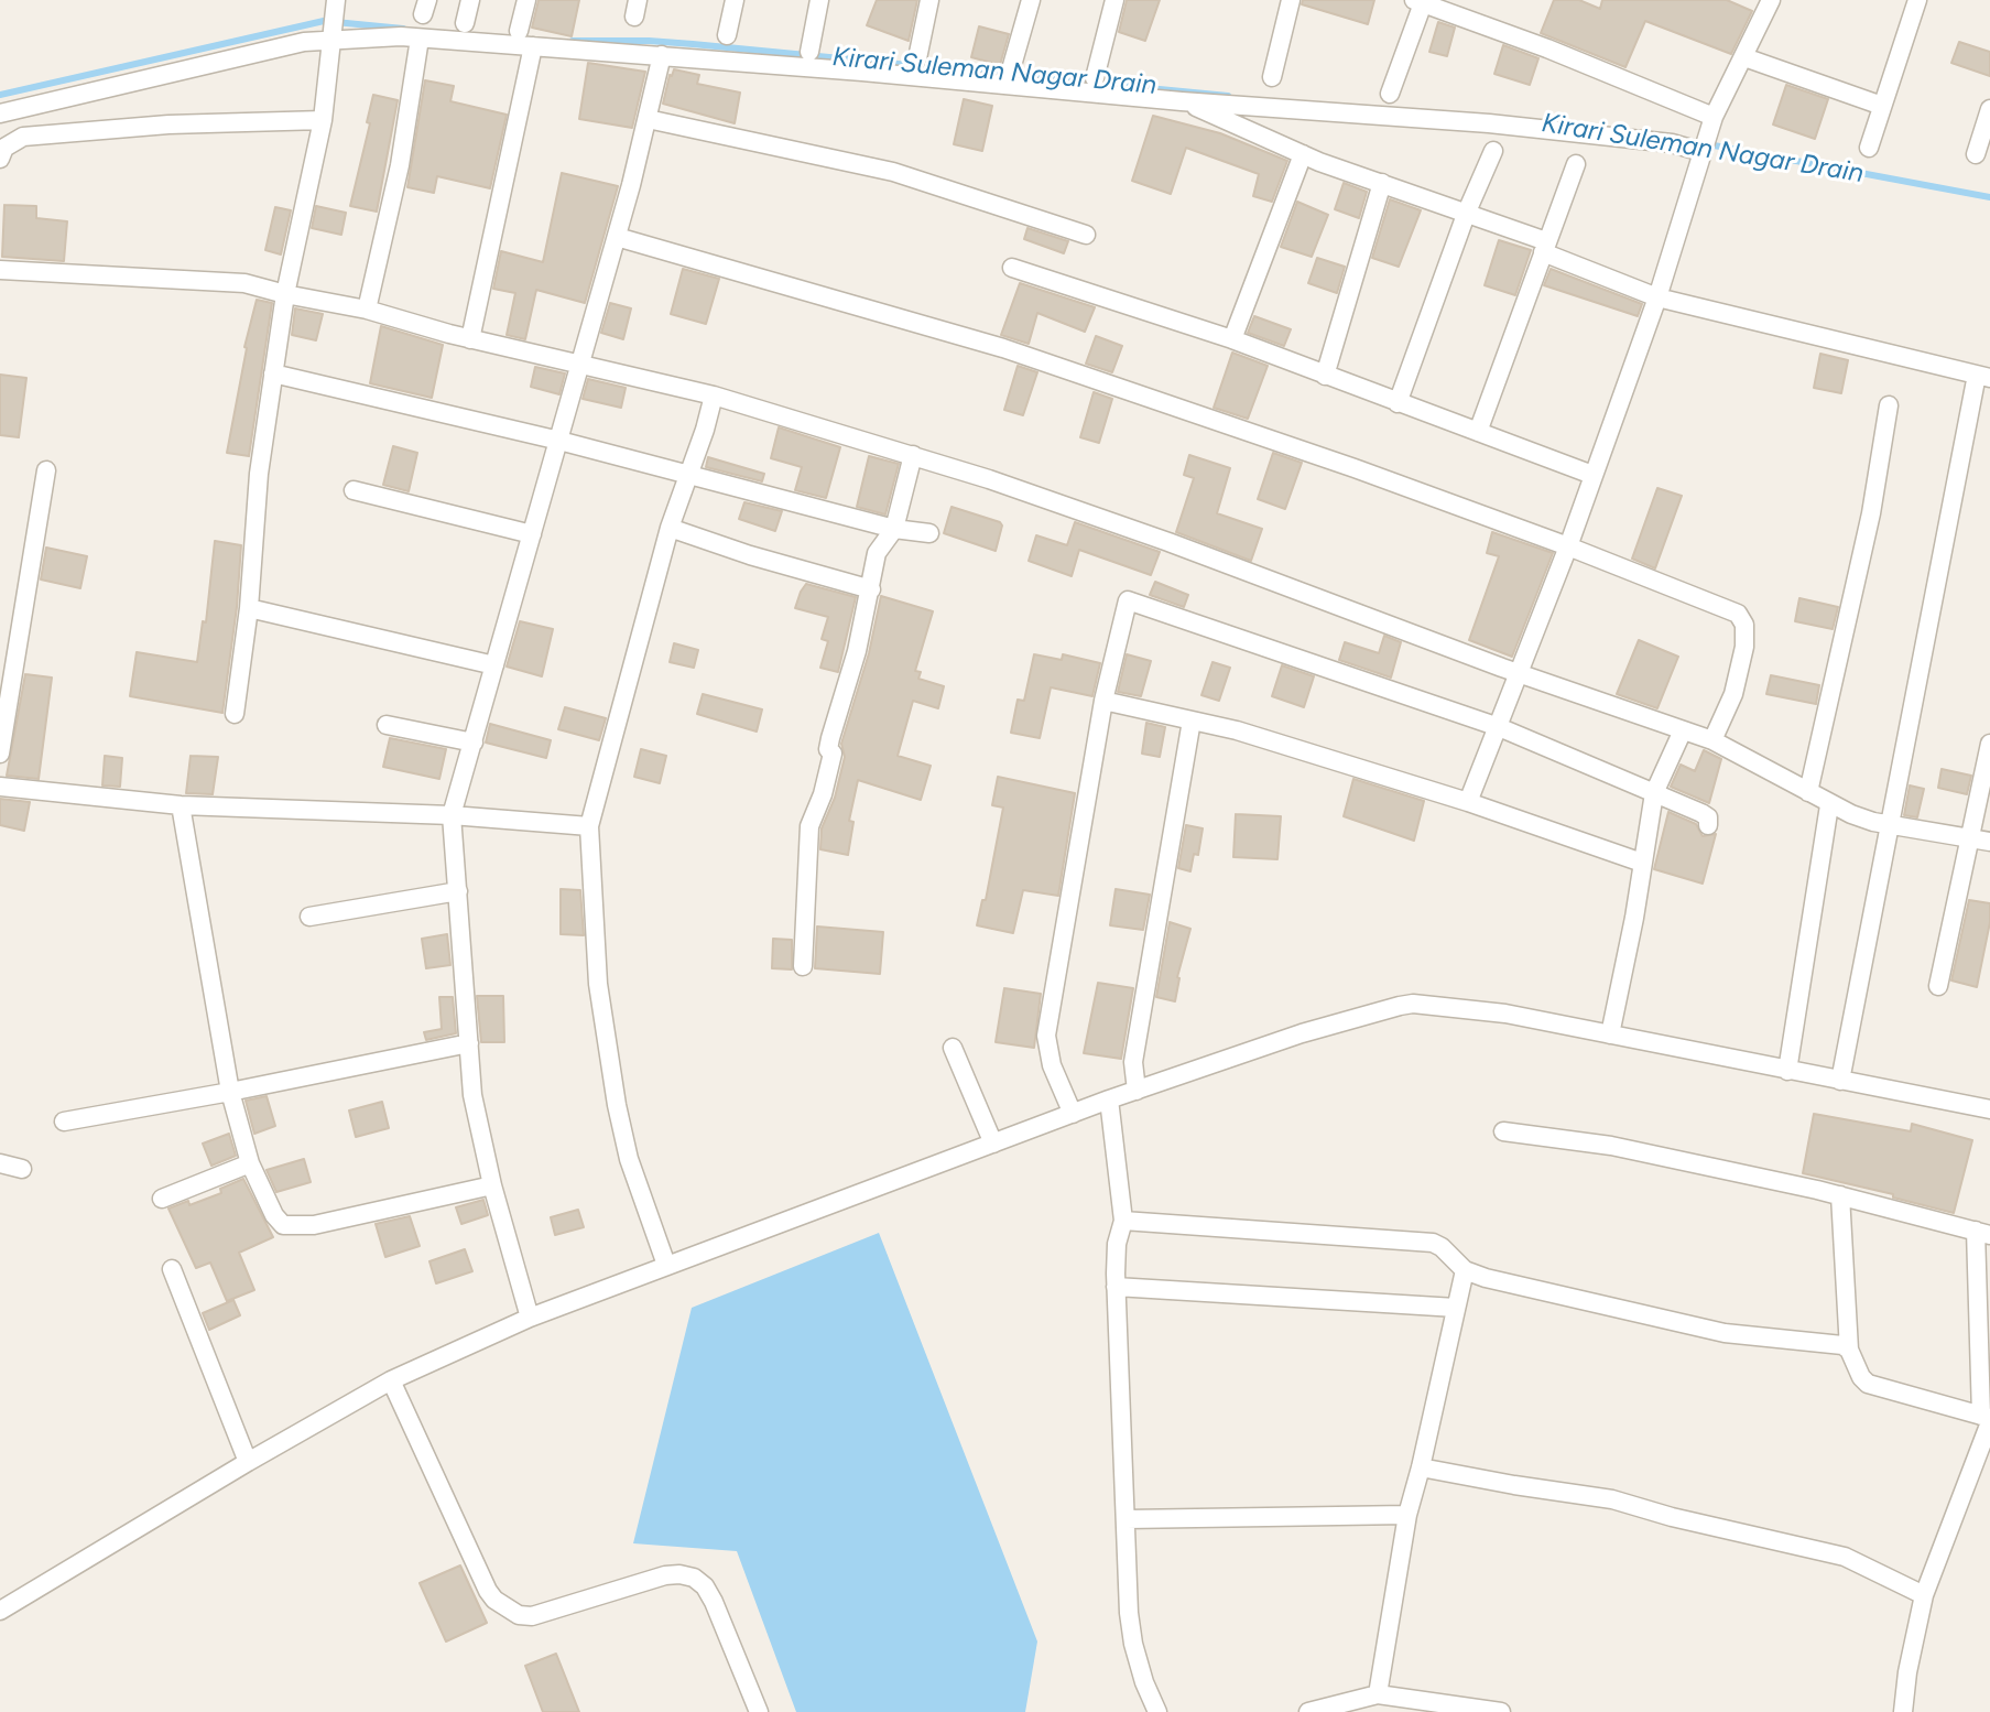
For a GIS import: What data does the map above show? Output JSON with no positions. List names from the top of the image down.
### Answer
{
  "water": ["Kirari Suleman Nagar Drain"]
}
